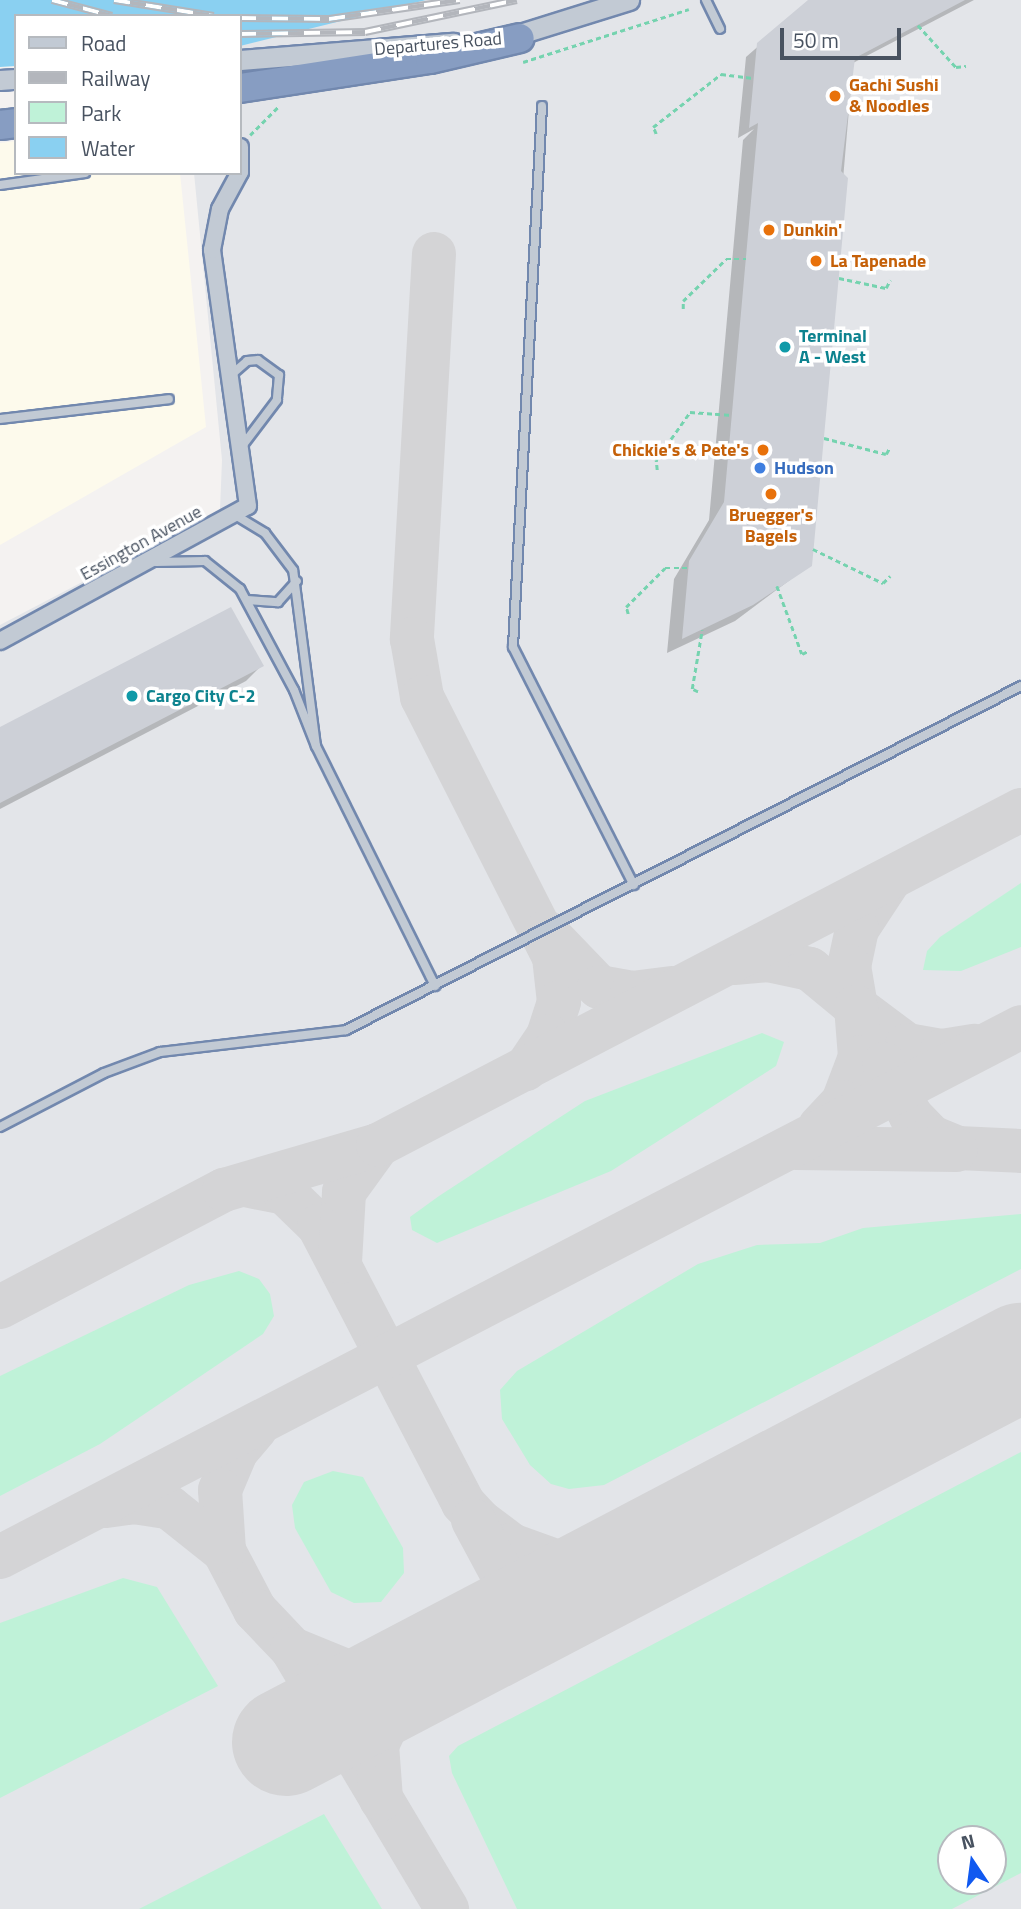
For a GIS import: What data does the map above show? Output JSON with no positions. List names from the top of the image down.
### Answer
{
  "streets": {
    "street": ["Departures Road", "Essington Avenue"]
  },
  "places": [
    "Gachi Sushi & Noodles",
    "Dunkin'",
    "La Tapenade",
    "Terminal A - West",
    "Chickie's & Pete's",
    "Hudson",
    "Bruegger's Bagels",
    "Cargo City C-2"
  ],
  "legend": [
    "Road",
    "Railway",
    "Park",
    "Water"
  ],
  "scale_bar": "50 m",
  "north": "top"
}
